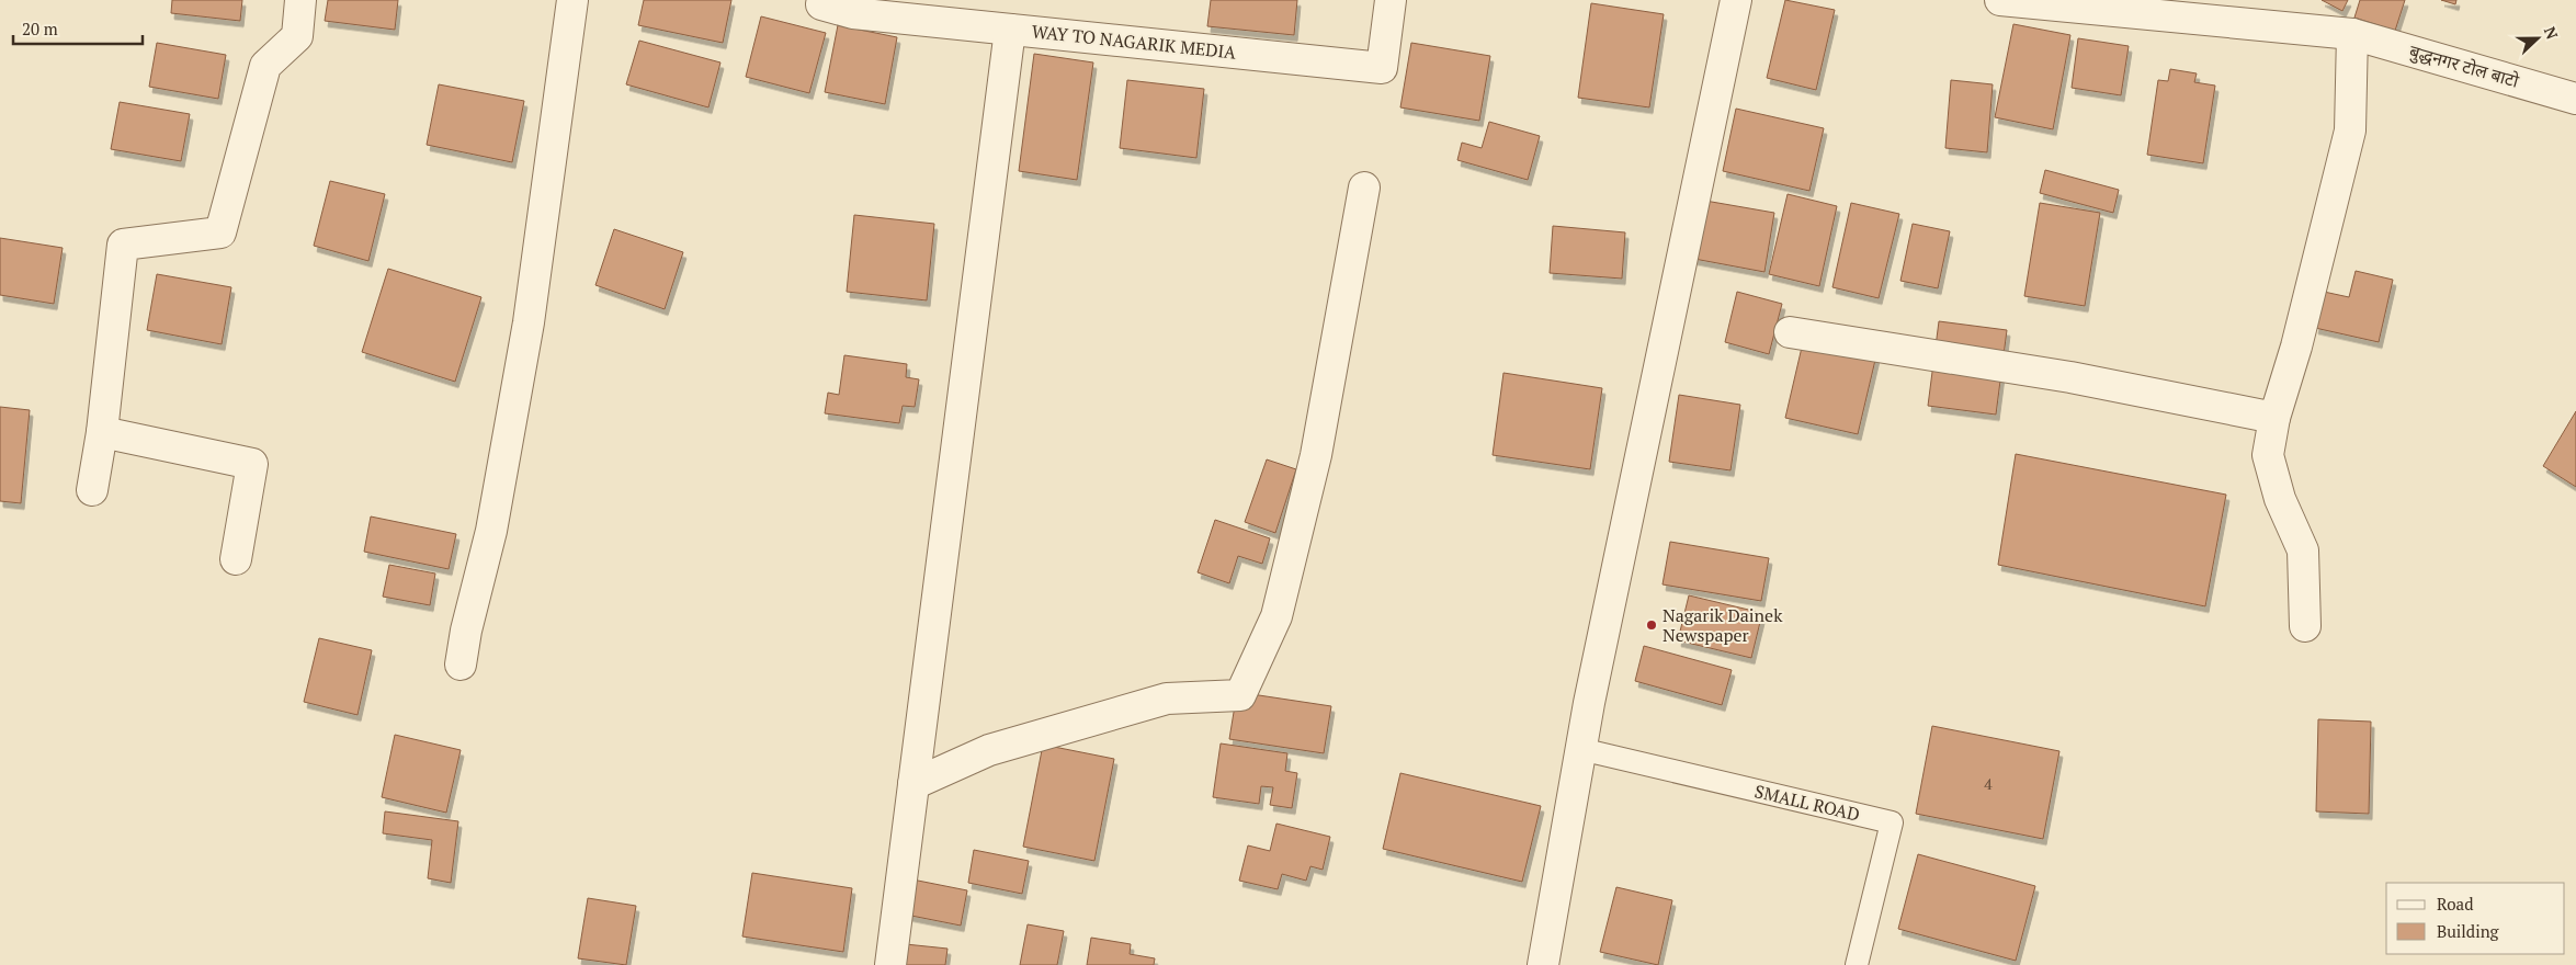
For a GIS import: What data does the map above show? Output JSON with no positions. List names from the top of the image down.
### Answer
{
  "streets": {
    "street": ["WAY TO NAGARIK MEDIA", "बुद्धनगर टोल बाटो"],
    "lane": ["SMALL ROAD"]
  },
  "places": ["Nagarik Dainek Newspaper"],
  "house_numbers": ["4"],
  "legend": ["Road", "Building"],
  "scale_bar": "20 m",
  "north": "right"
}
